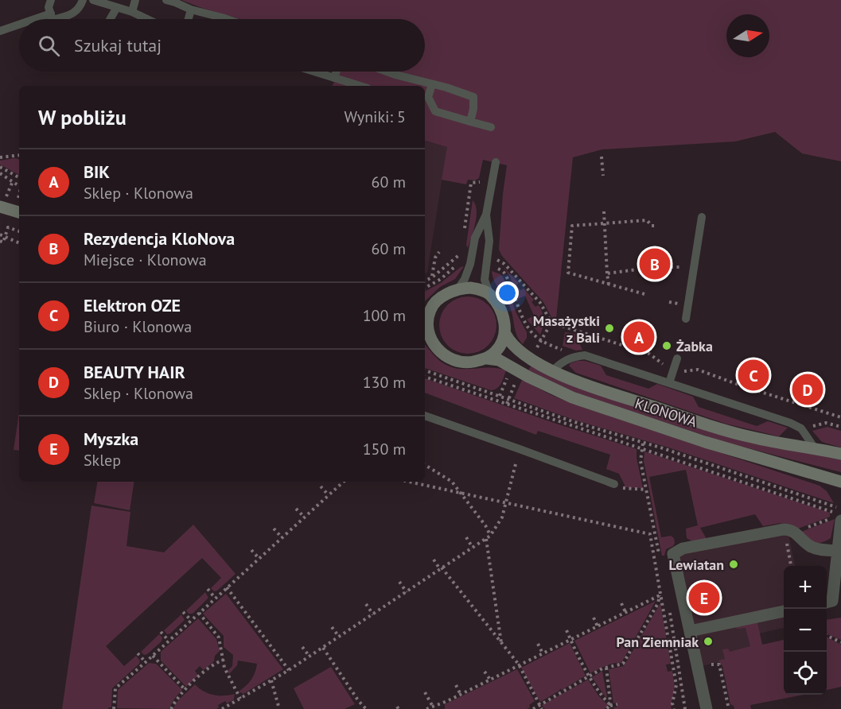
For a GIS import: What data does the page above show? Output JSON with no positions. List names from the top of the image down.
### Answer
{
  "streets": {
    "street": ["KLONOWA"]
  },
  "places": [
    "Masażystki z Bali",
    "Żabka",
    "Lewiatan",
    "Pan Ziemniak"
  ],
  "north": "right",
  "page": {
    "search": "Szukaj tutaj",
    "heading": ["W pobliżu", "Wyniki: 5"],
    "list": [
      {
        "mark": "A",
        "name": "BIK",
        "note": "Sklep · Klonowa",
        "value": "60 m"
      },
      {
        "mark": "B",
        "name": "Rezydencja KloNova",
        "note": "Miejsce · Klonowa",
        "value": "60 m"
      },
      {
        "mark": "C",
        "name": "Elektron OZE",
        "note": "Biuro · Klonowa",
        "value": "100 m"
      },
      {
        "mark": "D",
        "name": "BEAUTY HAIR",
        "note": "Sklep · Klonowa",
        "value": "130 m"
      },
      {
        "mark": "E",
        "name": "Myszka",
        "note": "Sklep",
        "value": "150 m"
      }
    ],
    "pins": [
      "B",
      "A",
      "C",
      "D",
      "E"
    ],
    "map_buttons": ["+", "−"]
  }
}
